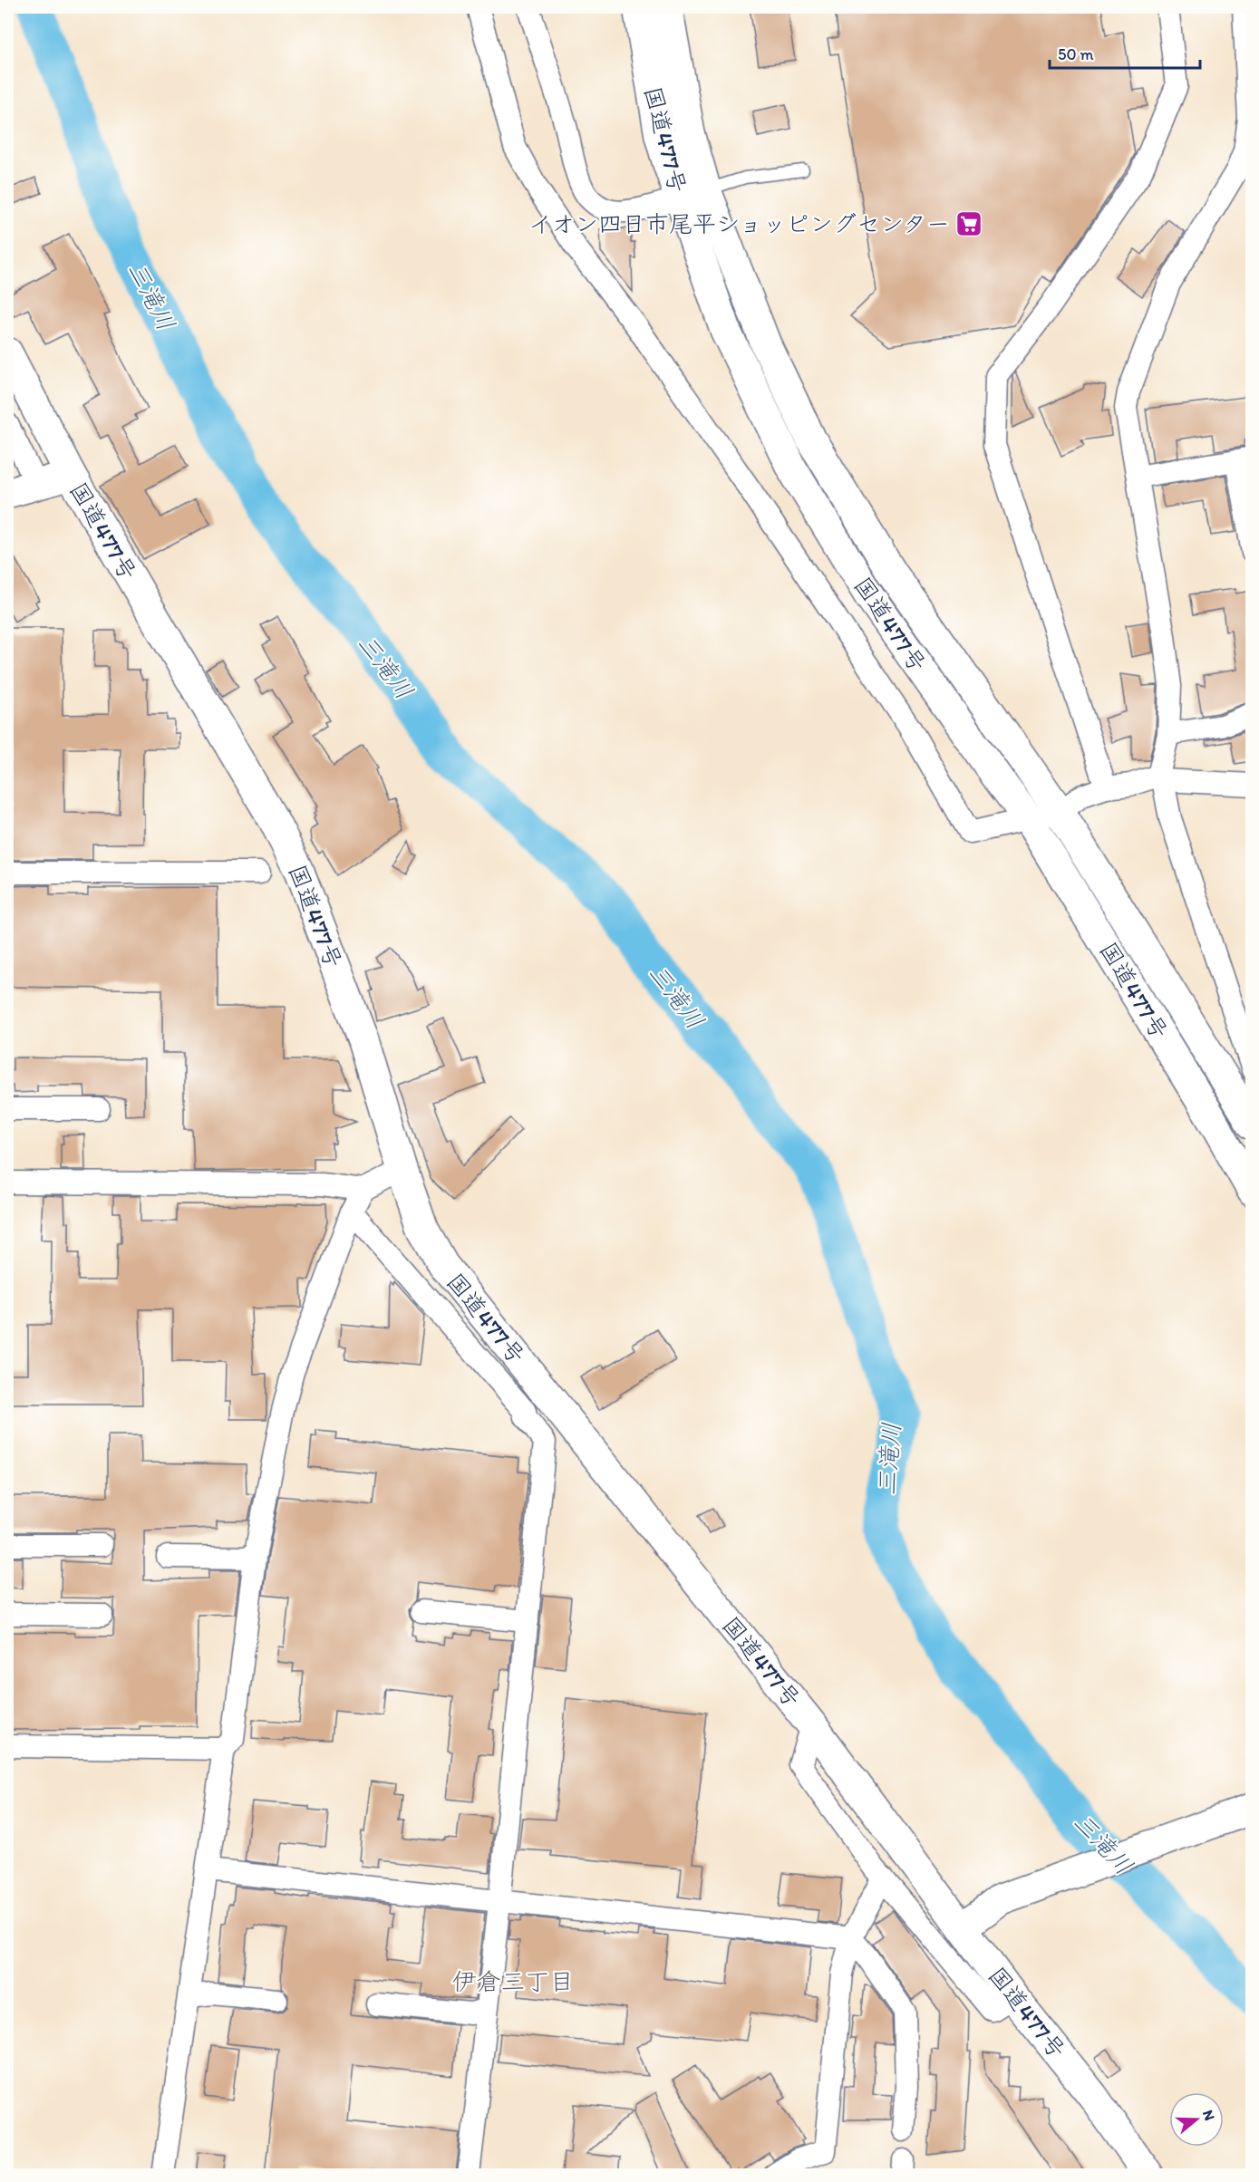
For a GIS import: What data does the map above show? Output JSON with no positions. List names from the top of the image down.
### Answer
{
  "streets": {
    "main road": ["国道477号"]
  },
  "districts": ["伊倉三丁目"],
  "water": ["三滝川"],
  "places": {
    "supermarket": ["イオン四日市尾平ショッピングセンター"]
  },
  "scale_bar": "50 m",
  "north": "right"
}
